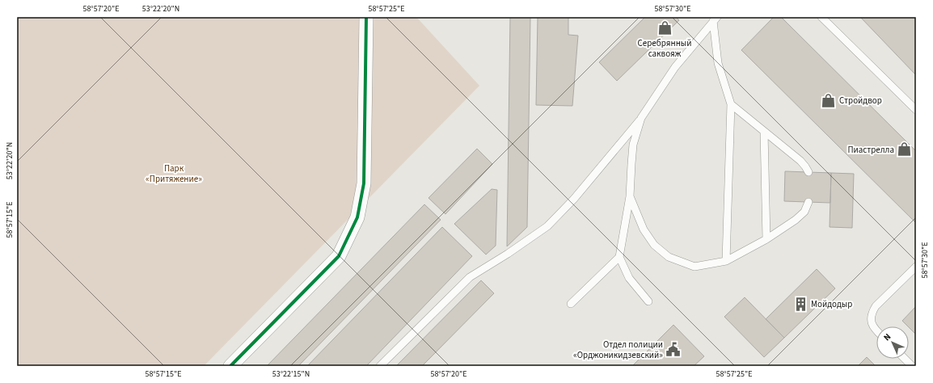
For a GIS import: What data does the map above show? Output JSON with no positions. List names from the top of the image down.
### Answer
{
  "parks": ["Парк «Притяжение»"],
  "places": {
    "shop": ["Серебрянный саквояж", "Стройдвор", "Пиастрелла"],
    "building": ["Мойдодыр"],
    "public building": ["Отдел полиции «Орджоникидзевский»"]
  },
  "north": "top left",
  "coordinates": [
    "58°57'20\"E",
    "53°22'20\"N",
    "58°57'25\"E",
    "58°57'30\"E",
    "58°57'15\"E",
    "53°22'15\"N"
  ]
}
